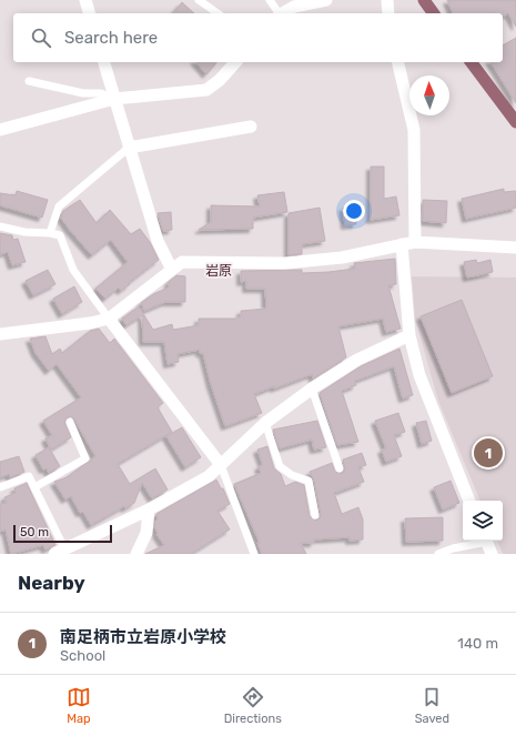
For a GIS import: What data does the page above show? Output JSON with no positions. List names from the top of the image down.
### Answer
{
  "districts": ["岩原"],
  "scale_bar": "50 m",
  "north": "top",
  "page": {
    "search": "Search here",
    "pins": "1",
    "scale": "50 m",
    "heading": "Nearby",
    "list": [
      {
        "mark": "1",
        "name": "南足柄市立岩原小学校",
        "note": "School",
        "value": "140 m"
      }
    ],
    "nav": ["Map", "Directions", "Saved"]
  }
}
